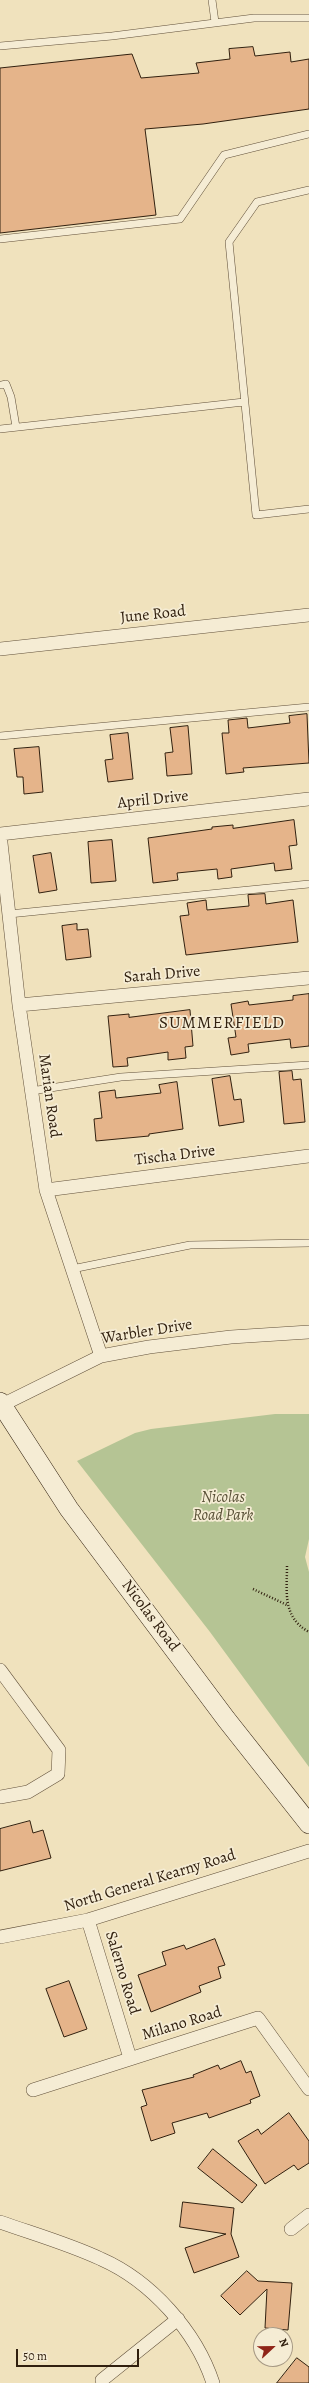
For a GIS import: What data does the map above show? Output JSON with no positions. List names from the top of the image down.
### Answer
{
  "streets": {
    "main road": ["Nicolas Road"],
    "street": [
      "June Road",
      "April Drive",
      "Sarah Drive",
      "Marian Road",
      "Tischa Drive",
      "Warbler Drive",
      "North General Kearny Road",
      "Salerno Road",
      "Milano Road"
    ]
  },
  "crossings": [
    ["April Drive", "Marian Road"],
    ["Sarah Drive", "Marian Road"],
    ["Marian Road", "Tischa Drive"],
    ["Marian Road", "Warbler Drive"],
    ["Warbler Drive", "Nicolas Road"],
    ["North General Kearny Road", "Salerno Road"],
    ["Salerno Road", "Milano Road"]
  ],
  "districts": ["SUMMERFIELD"],
  "parks": ["Nicolas Road Park"],
  "scale_bar": "50 m",
  "north": "right"
}
